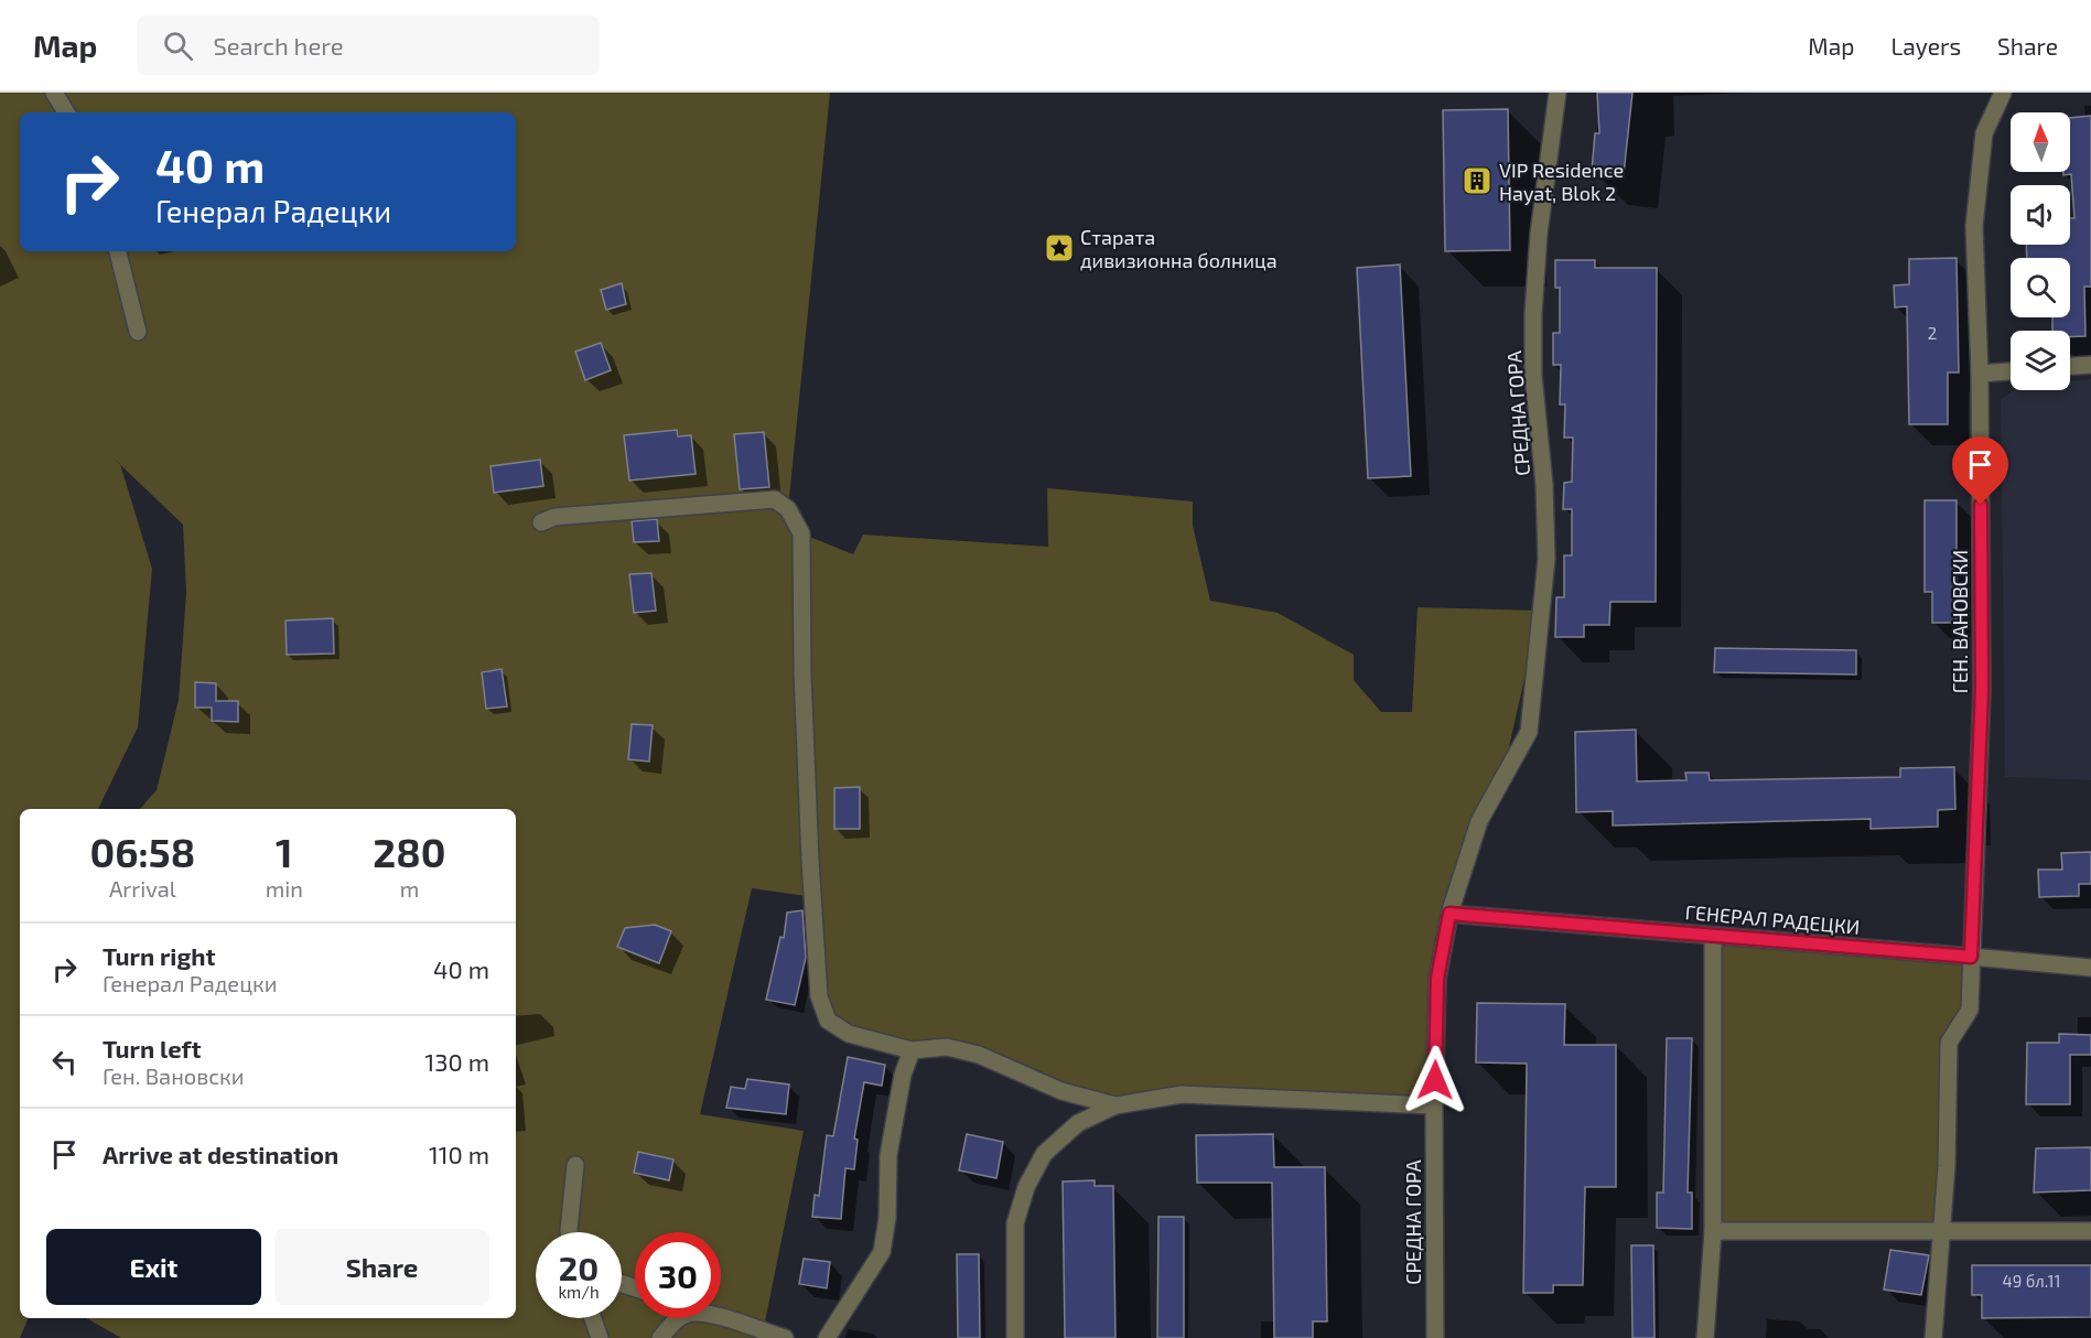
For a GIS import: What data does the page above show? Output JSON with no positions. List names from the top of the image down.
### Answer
{
  "streets": {
    "street": ["СРЕДНА ГОРА", "ГЕН. ВАНОВСКИ", "ГЕНЕРАЛ РАДЕЦКИ"]
  },
  "crossings": [
    ["СРЕДНА ГОРА", "ГЕНЕРАЛ РАДЕЦКИ"],
    ["ГЕН. ВАНОВСКИ", "ГЕНЕРАЛ РАДЕЦКИ"]
  ],
  "places": {
    "building": ["VIP Residence Hayat, Blok 2"],
    "place": ["Старата дивизионна болница"]
  },
  "house_numbers": ["2", "49 бл.11"],
  "north": "top",
  "page": {
    "header": "Map",
    "search": "Search here",
    "nav": ["Map", "Layers", "Share"],
    "turn": ["40 m", "Генерал Радецки"],
    "eta": [
      "06:58",
      "Arrival",
      "1",
      "min",
      "280",
      "m"
    ],
    "list": [
      {
        "name": "Turn right",
        "note": "Генерал Радецки",
        "value": "40 m"
      },
      {
        "name": "Turn left",
        "note": "Ген. Вановски",
        "value": "130 m"
      },
      {
        "name": "Arrive at destination",
        "value": "110 m"
      }
    ],
    "buttons": ["Exit", "Share"],
    "speed": "20 km/h",
    "limit": "30"
  }
}
